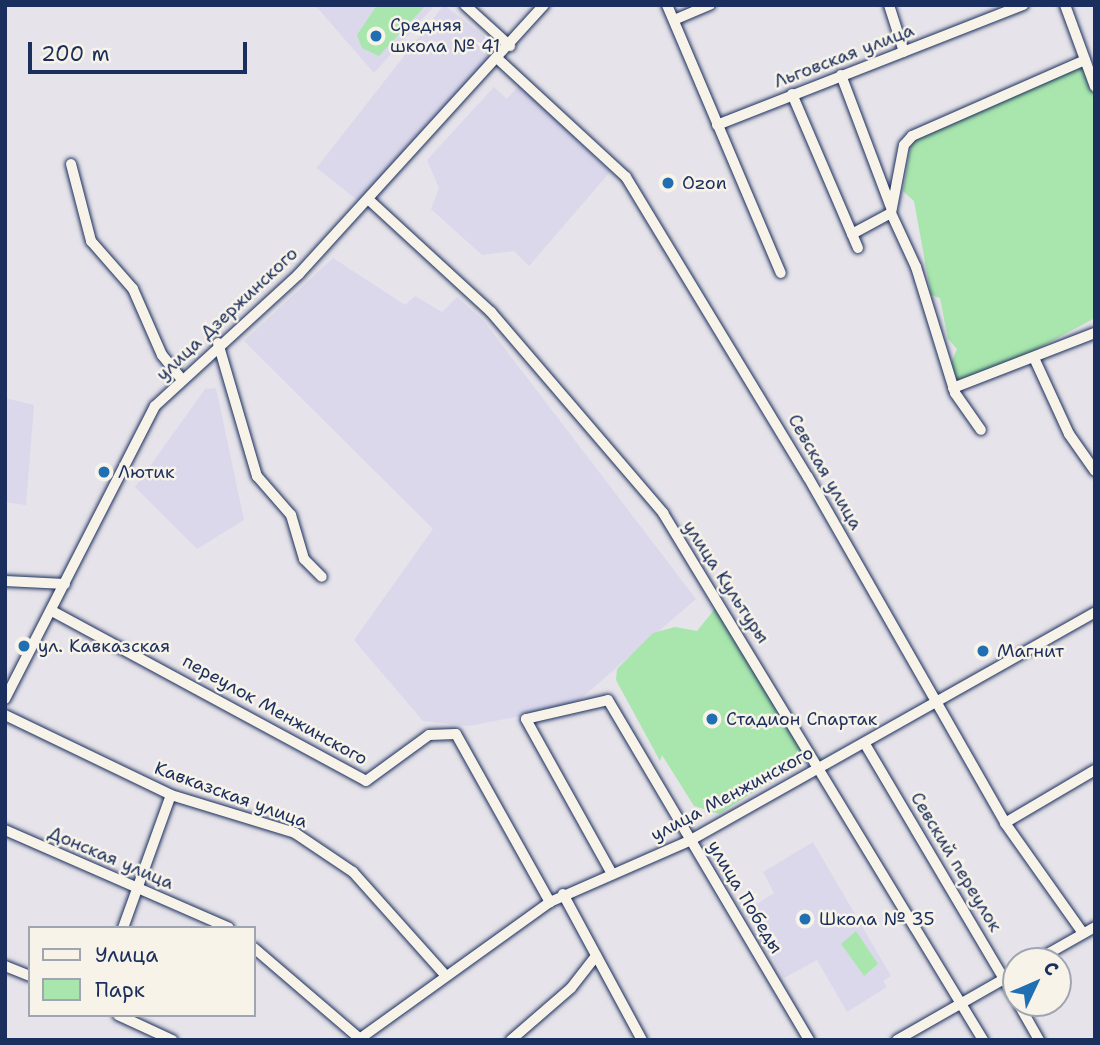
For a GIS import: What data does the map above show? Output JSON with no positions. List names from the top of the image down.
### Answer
{
  "streets": {
    "street": [
      "Льговская улица",
      "улица Дзержинского",
      "Севская улица",
      "улица Культуры",
      "переулок Менжинского",
      "улица Менжинского",
      "Кавказская улица",
      "Донская улица",
      "Севский переулок",
      "улица Победы"
    ]
  },
  "crossings": [
    ["улица Дзержинского", "Севская улица"],
    ["улица Дзержинского", "улица Культуры"],
    ["улица Дзержинского", "переулок Менжинского"],
    ["Севская улица", "улица Менжинского"],
    ["улица Культуры", "улица Менжинского"],
    ["переулок Менжинского", "улица Менжинского"],
    ["улица Менжинского", "Кавказская улица"],
    ["улица Менжинского", "Севский переулок"],
    ["улица Менжинского", "улица Победы"]
  ],
  "places": [
    "Средняя школа № 41",
    "Ozon",
    "Лютик",
    "ул. Кавказская",
    "Магнит",
    "Стадион Спартак",
    "Школа № 35"
  ],
  "legend": ["Улица", "Парк"],
  "scale_bar": "200 m",
  "north": "top right"
}
